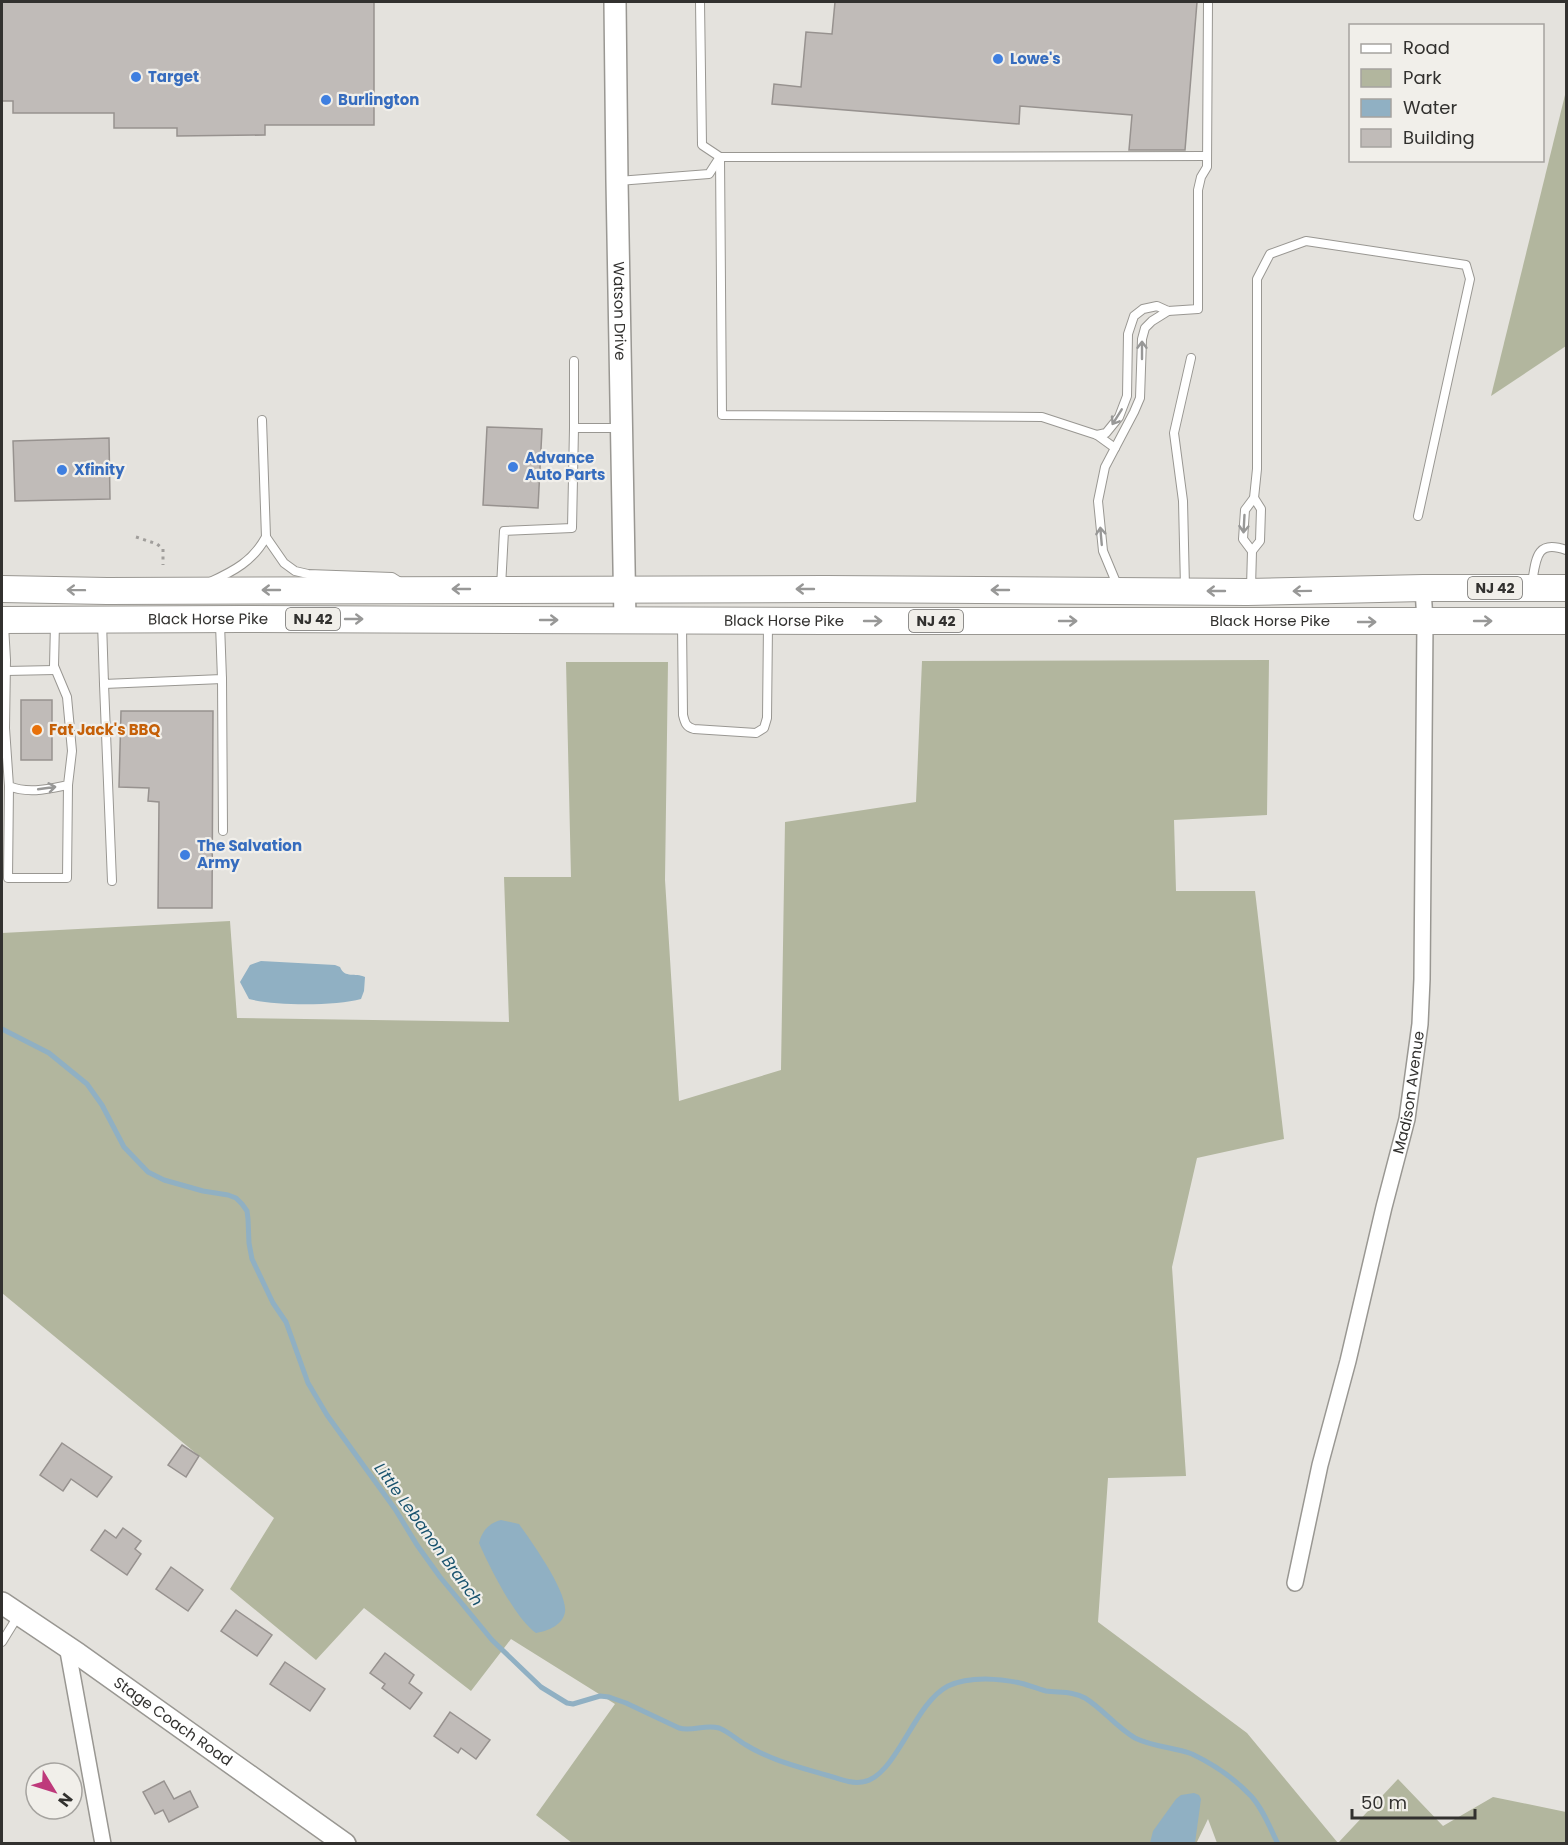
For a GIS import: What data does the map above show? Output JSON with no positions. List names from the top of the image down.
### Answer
{
  "streets": {
    "highway": ["NJ 42", "Black Horse Pike"],
    "street": ["Watson Drive", "Madison Avenue", "Stage Coach Road"]
  },
  "crossings": [
    ["Watson Drive", "Black Horse Pike"],
    ["Black Horse Pike", "Madison Avenue"]
  ],
  "water": ["Little Lebanon Branch"],
  "places": [
    "Lowe's",
    "Target",
    "Burlington",
    "Advance Auto Parts",
    "Xfinity",
    "Fat Jack's BBQ",
    "The Salvation Army"
  ],
  "legend": [
    "Road",
    "Park",
    "Water",
    "Building"
  ],
  "scale_bar": "50 m",
  "north": "bottom right"
}
